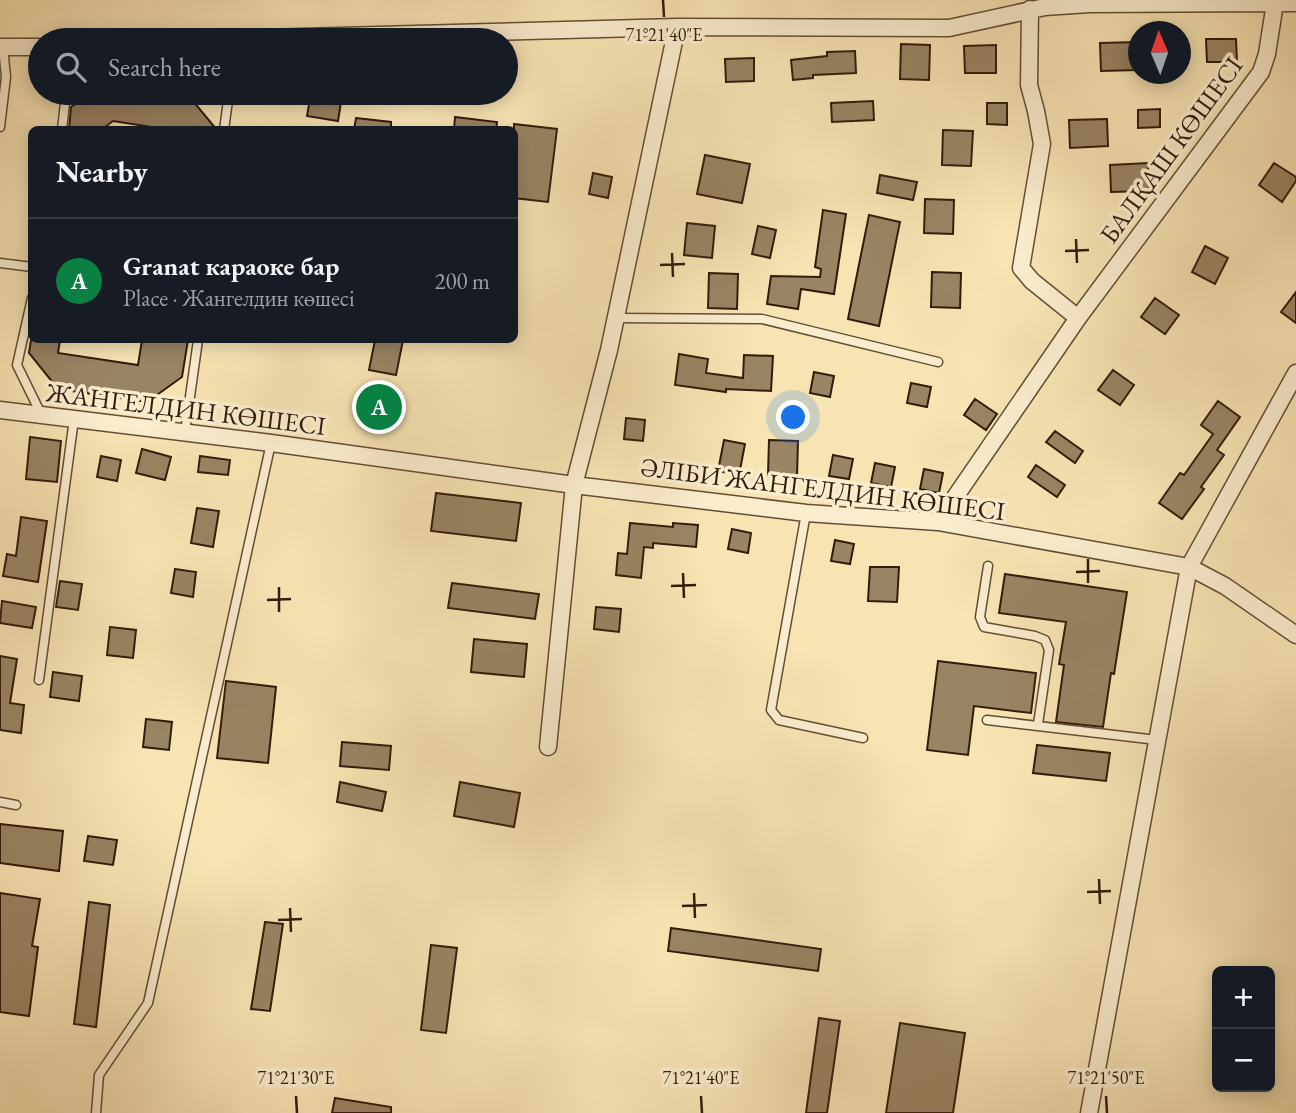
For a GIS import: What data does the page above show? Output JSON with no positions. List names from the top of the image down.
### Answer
{
  "streets": {
    "street": ["БАЛҚАШ КӨШЕСІ", "ЖАНГЕЛДИН КӨШЕСІ", "ӘЛІБИ ЖАНГЕЛДИН КӨШЕСІ"]
  },
  "crossings": [
    ["БАЛҚАШ КӨШЕСІ", "ӘЛІБИ ЖАНГЕЛДИН КӨШЕСІ"],
    ["ЖАНГЕЛДИН КӨШЕСІ", "ӘЛІБИ ЖАНГЕЛДИН КӨШЕСІ"]
  ],
  "north": "top",
  "page": {
    "search": "Search here",
    "heading": "Nearby",
    "list": [
      {
        "mark": "A",
        "name": "Granat караоке бар",
        "note": "Place · Жангелдин көшесі",
        "value": "200 m"
      }
    ],
    "pins": "A",
    "map_buttons": ["+", "−"]
  },
  "coordinates": ["71°21'40\"E", "71°21'30\"E", "71°21'50\"E"]
}
